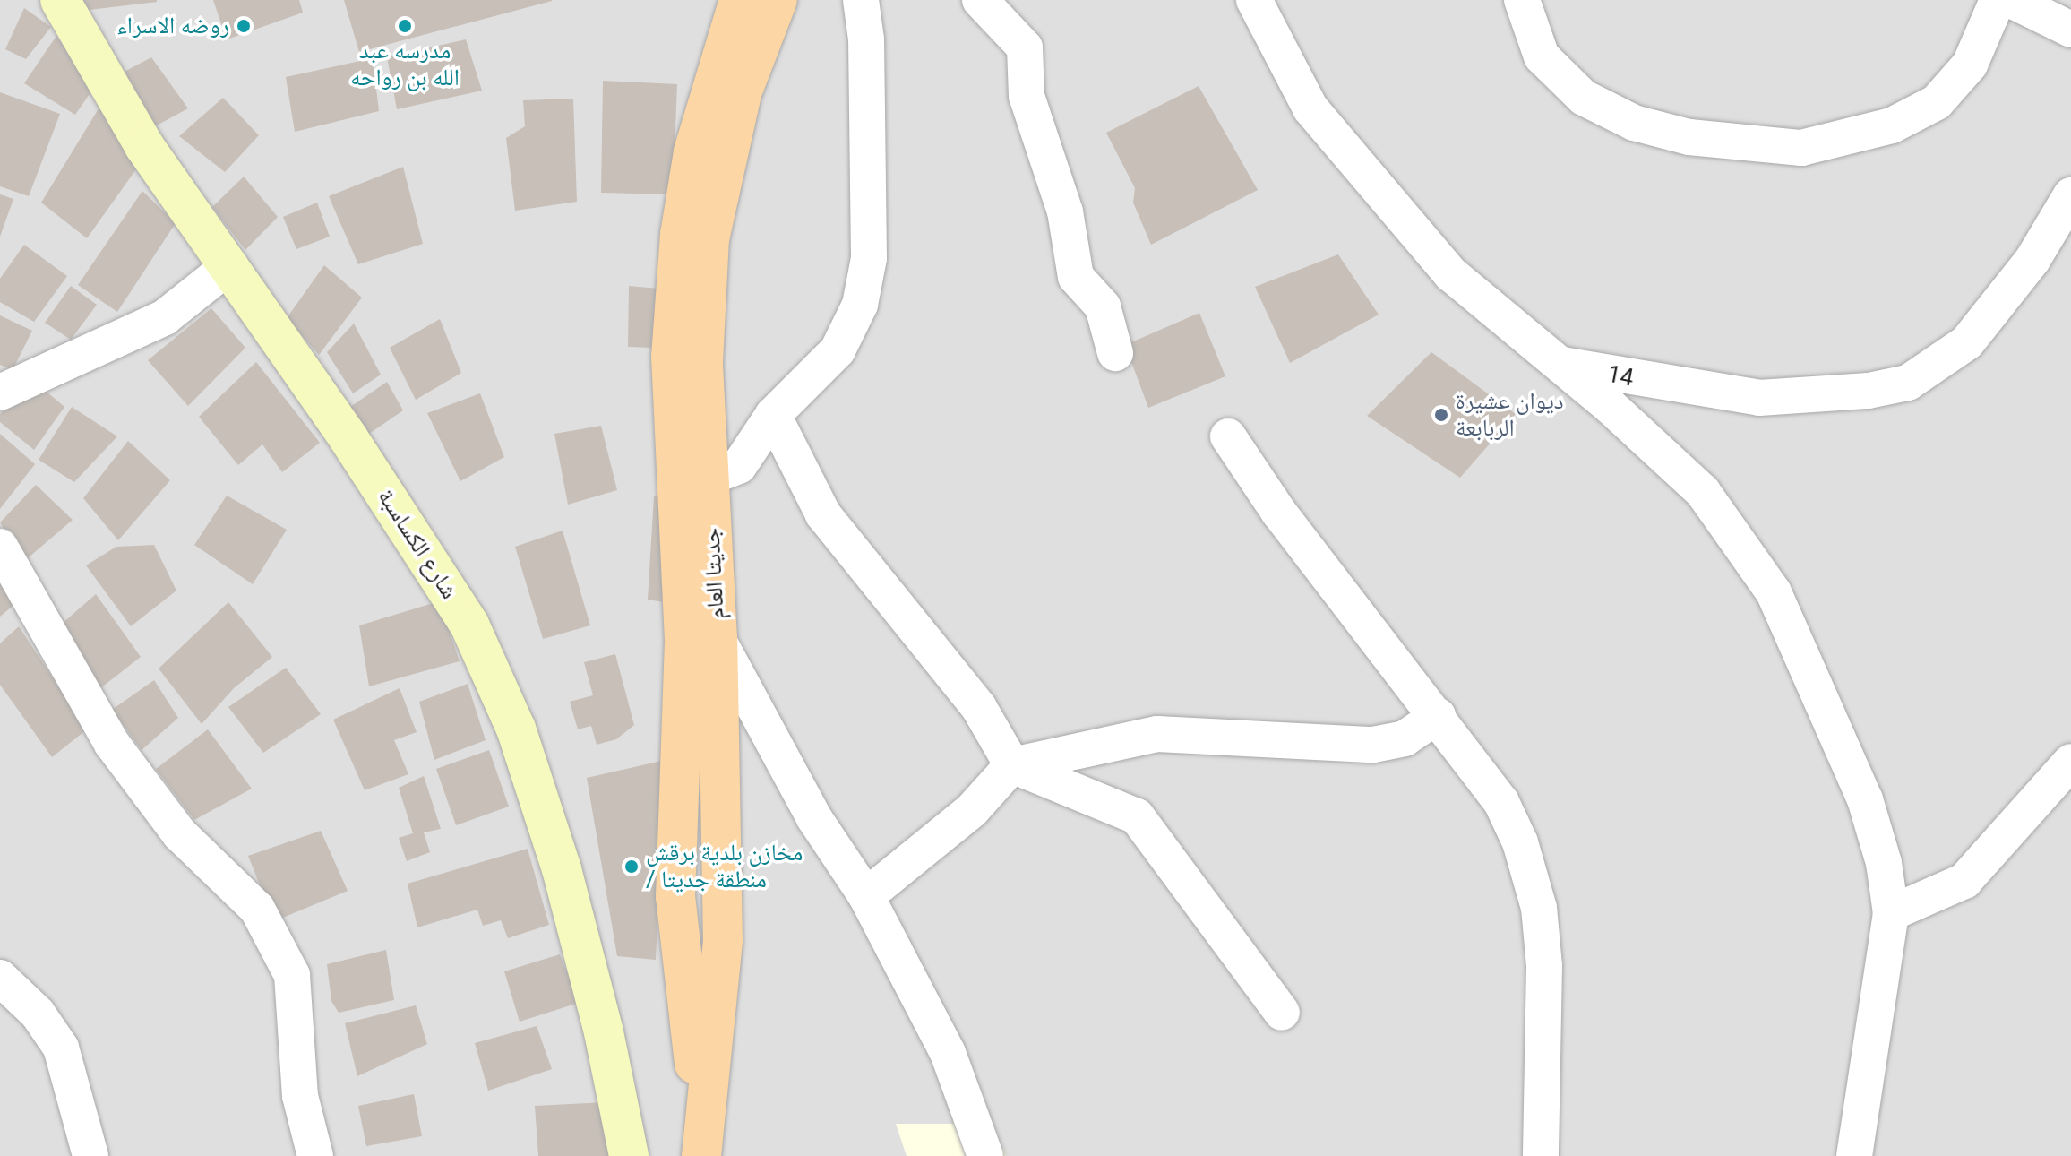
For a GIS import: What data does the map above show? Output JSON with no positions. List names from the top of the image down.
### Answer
{
  "streets": {
    "main road": ["جديتا العام"],
    "street": ["14", "شارع الكساسبة"]
  },
  "places": [
    "روضه الاسراء",
    "مدرسه عبد الله بن رواحه",
    "ديوان عشيرة الربابعة",
    "مخازن بلدية برقش / منطقة جديتا"
  ]
}
